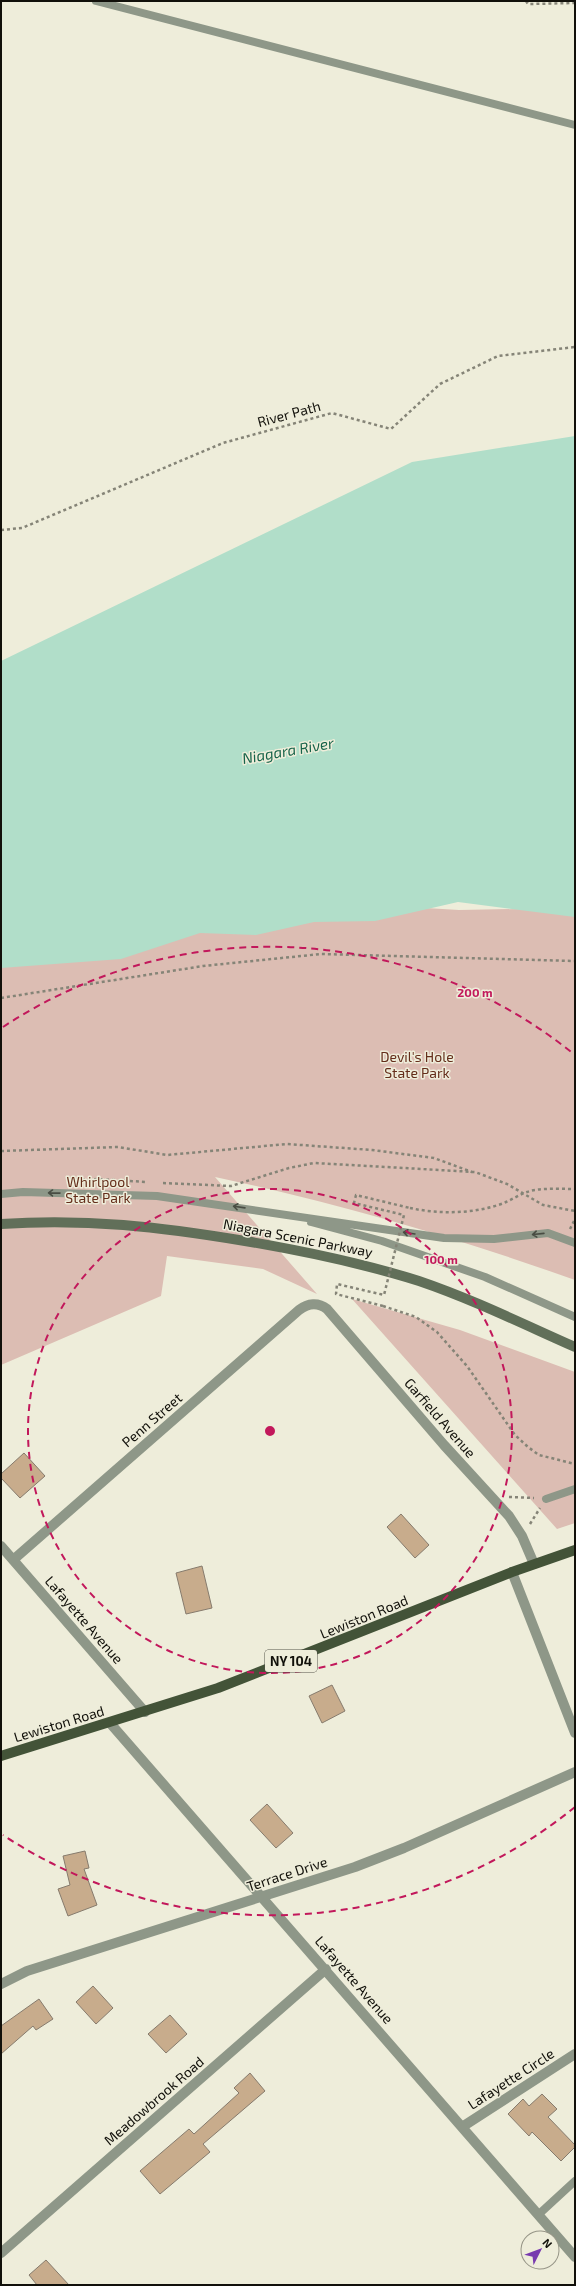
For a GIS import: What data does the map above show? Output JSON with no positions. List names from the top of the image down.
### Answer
{
  "streets": {
    "main road": ["Niagara Scenic Parkway", "Lewiston Road", "NY 104"],
    "street": [
      "Garfield Avenue",
      "Penn Street",
      "Lafayette Avenue",
      "Terrace Drive",
      "Lafayette Circle",
      "Meadowbrook Road"
    ],
    "path": ["River Path"]
  },
  "crossings": [
    ["Garfield Avenue", "Penn Street"],
    ["Garfield Avenue", "Lewiston Road"],
    ["Penn Street", "Lafayette Avenue"],
    ["Lewiston Road", "Lafayette Avenue"],
    ["Lafayette Avenue", "Terrace Drive"],
    ["Lafayette Avenue", "Lafayette Circle"],
    ["Lafayette Avenue", "Meadowbrook Road"]
  ],
  "water": ["Niagara River"],
  "parks": ["Devil's Hole State Park", "Whirlpool State Park"],
  "north": "top right",
  "rings": ["200 m", "100 m"]
}
